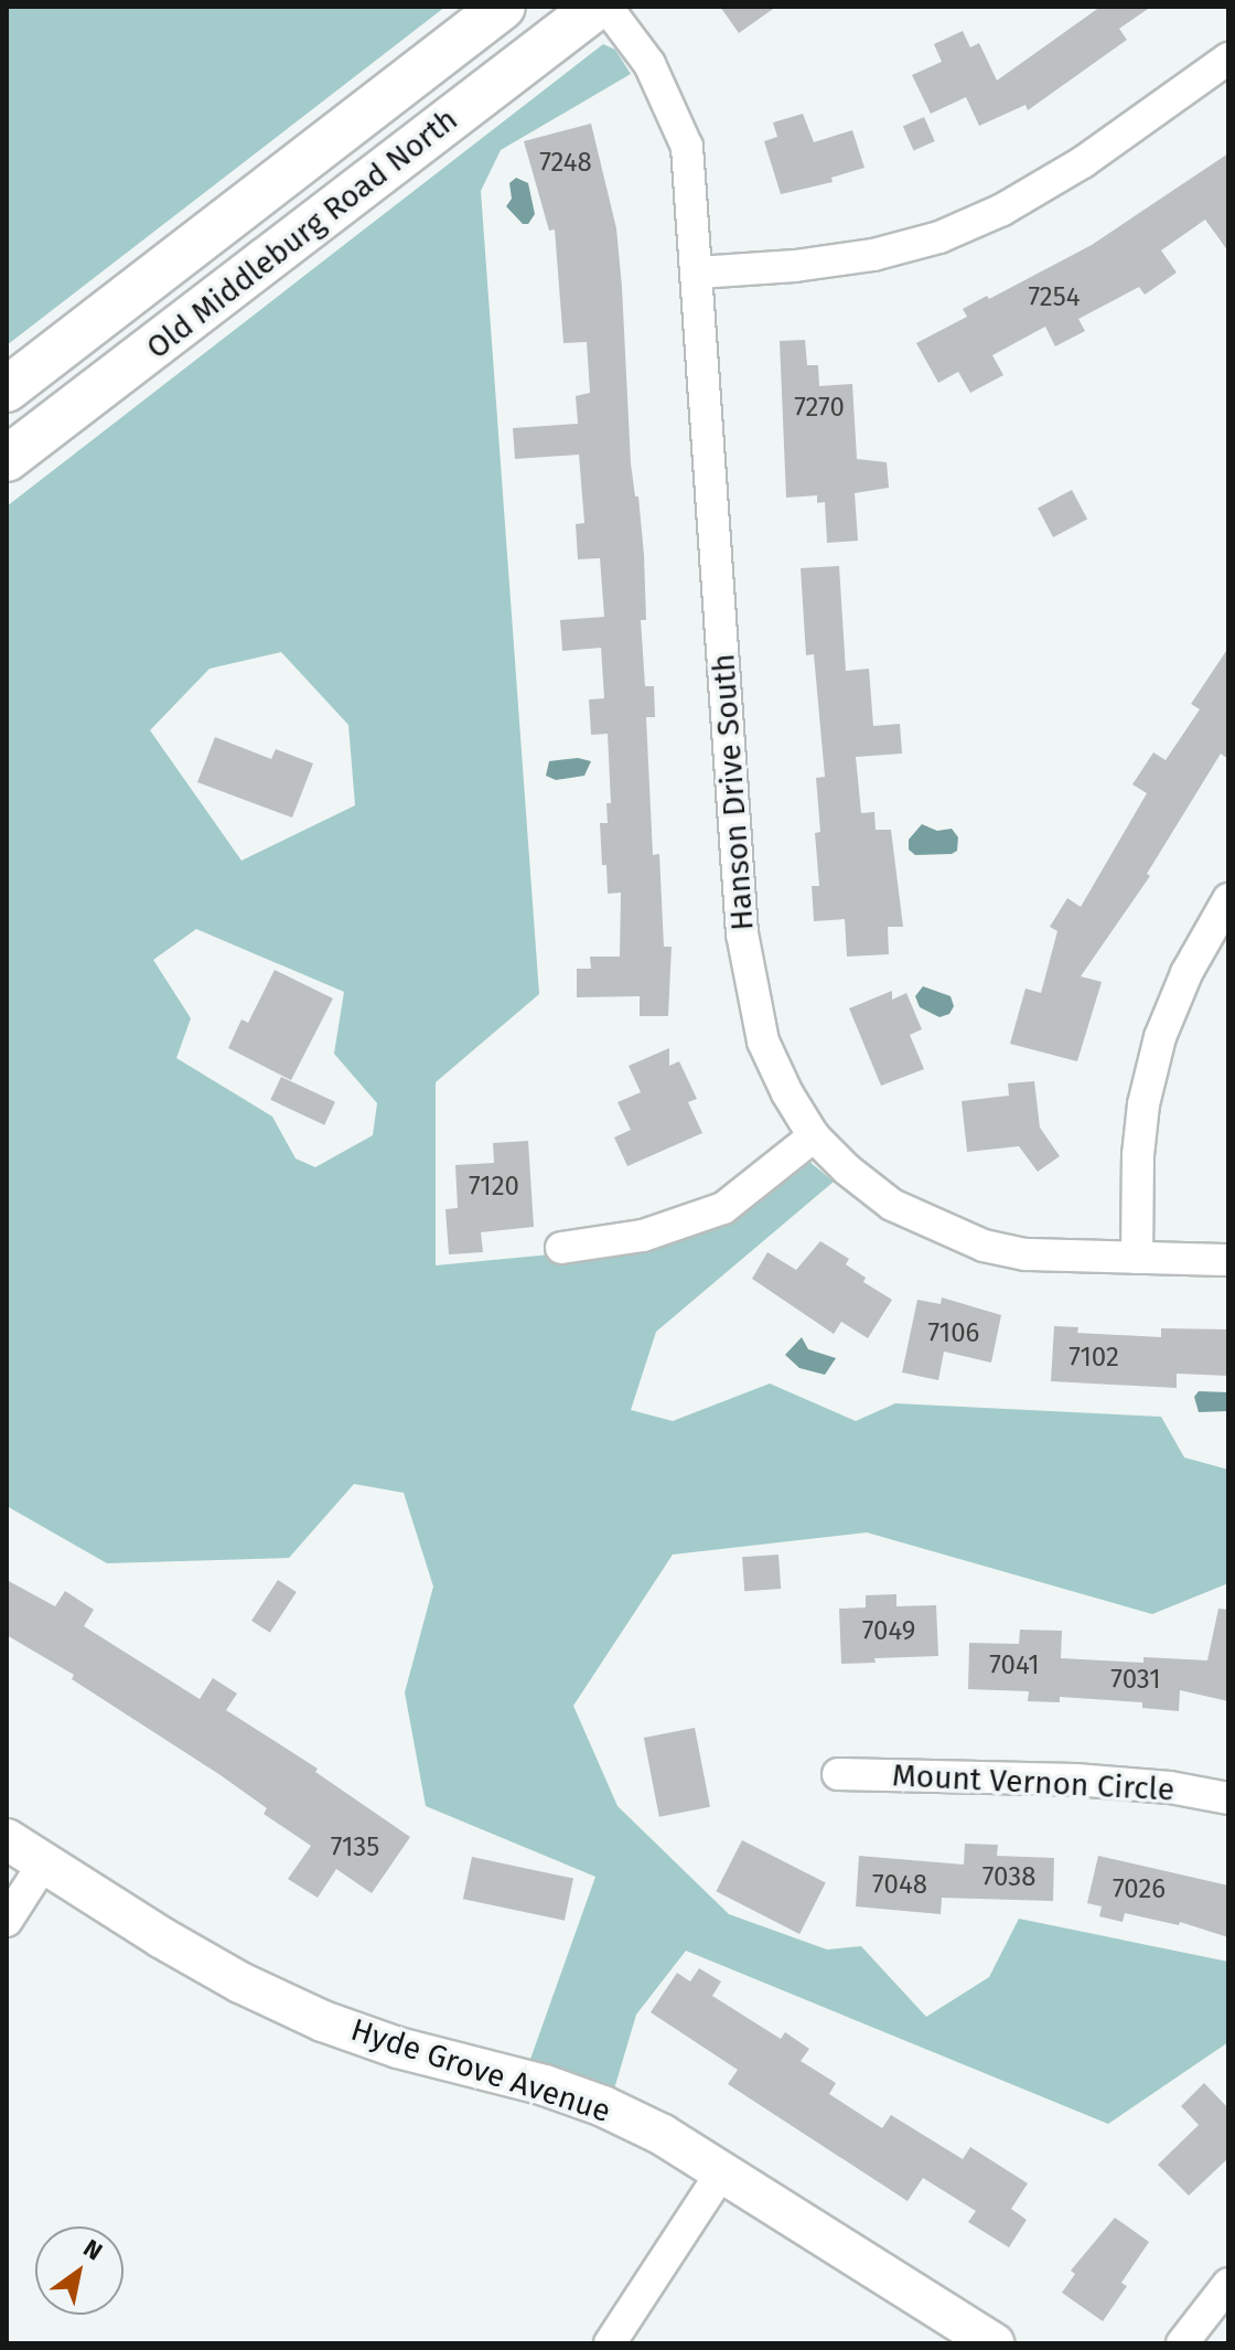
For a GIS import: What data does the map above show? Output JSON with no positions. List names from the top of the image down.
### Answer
{
  "streets": {
    "main road": ["Old Middleburg Road North"],
    "street": ["Hanson Drive South", "Mount Vernon Circle", "Hyde Grove Avenue"]
  },
  "house_numbers": [
    "7248",
    "7254",
    "7270",
    "7120",
    "7106",
    "7102",
    "7049",
    "7041",
    "7031",
    "7135",
    "7038",
    "7048",
    "7026"
  ],
  "north": "top right"
}
